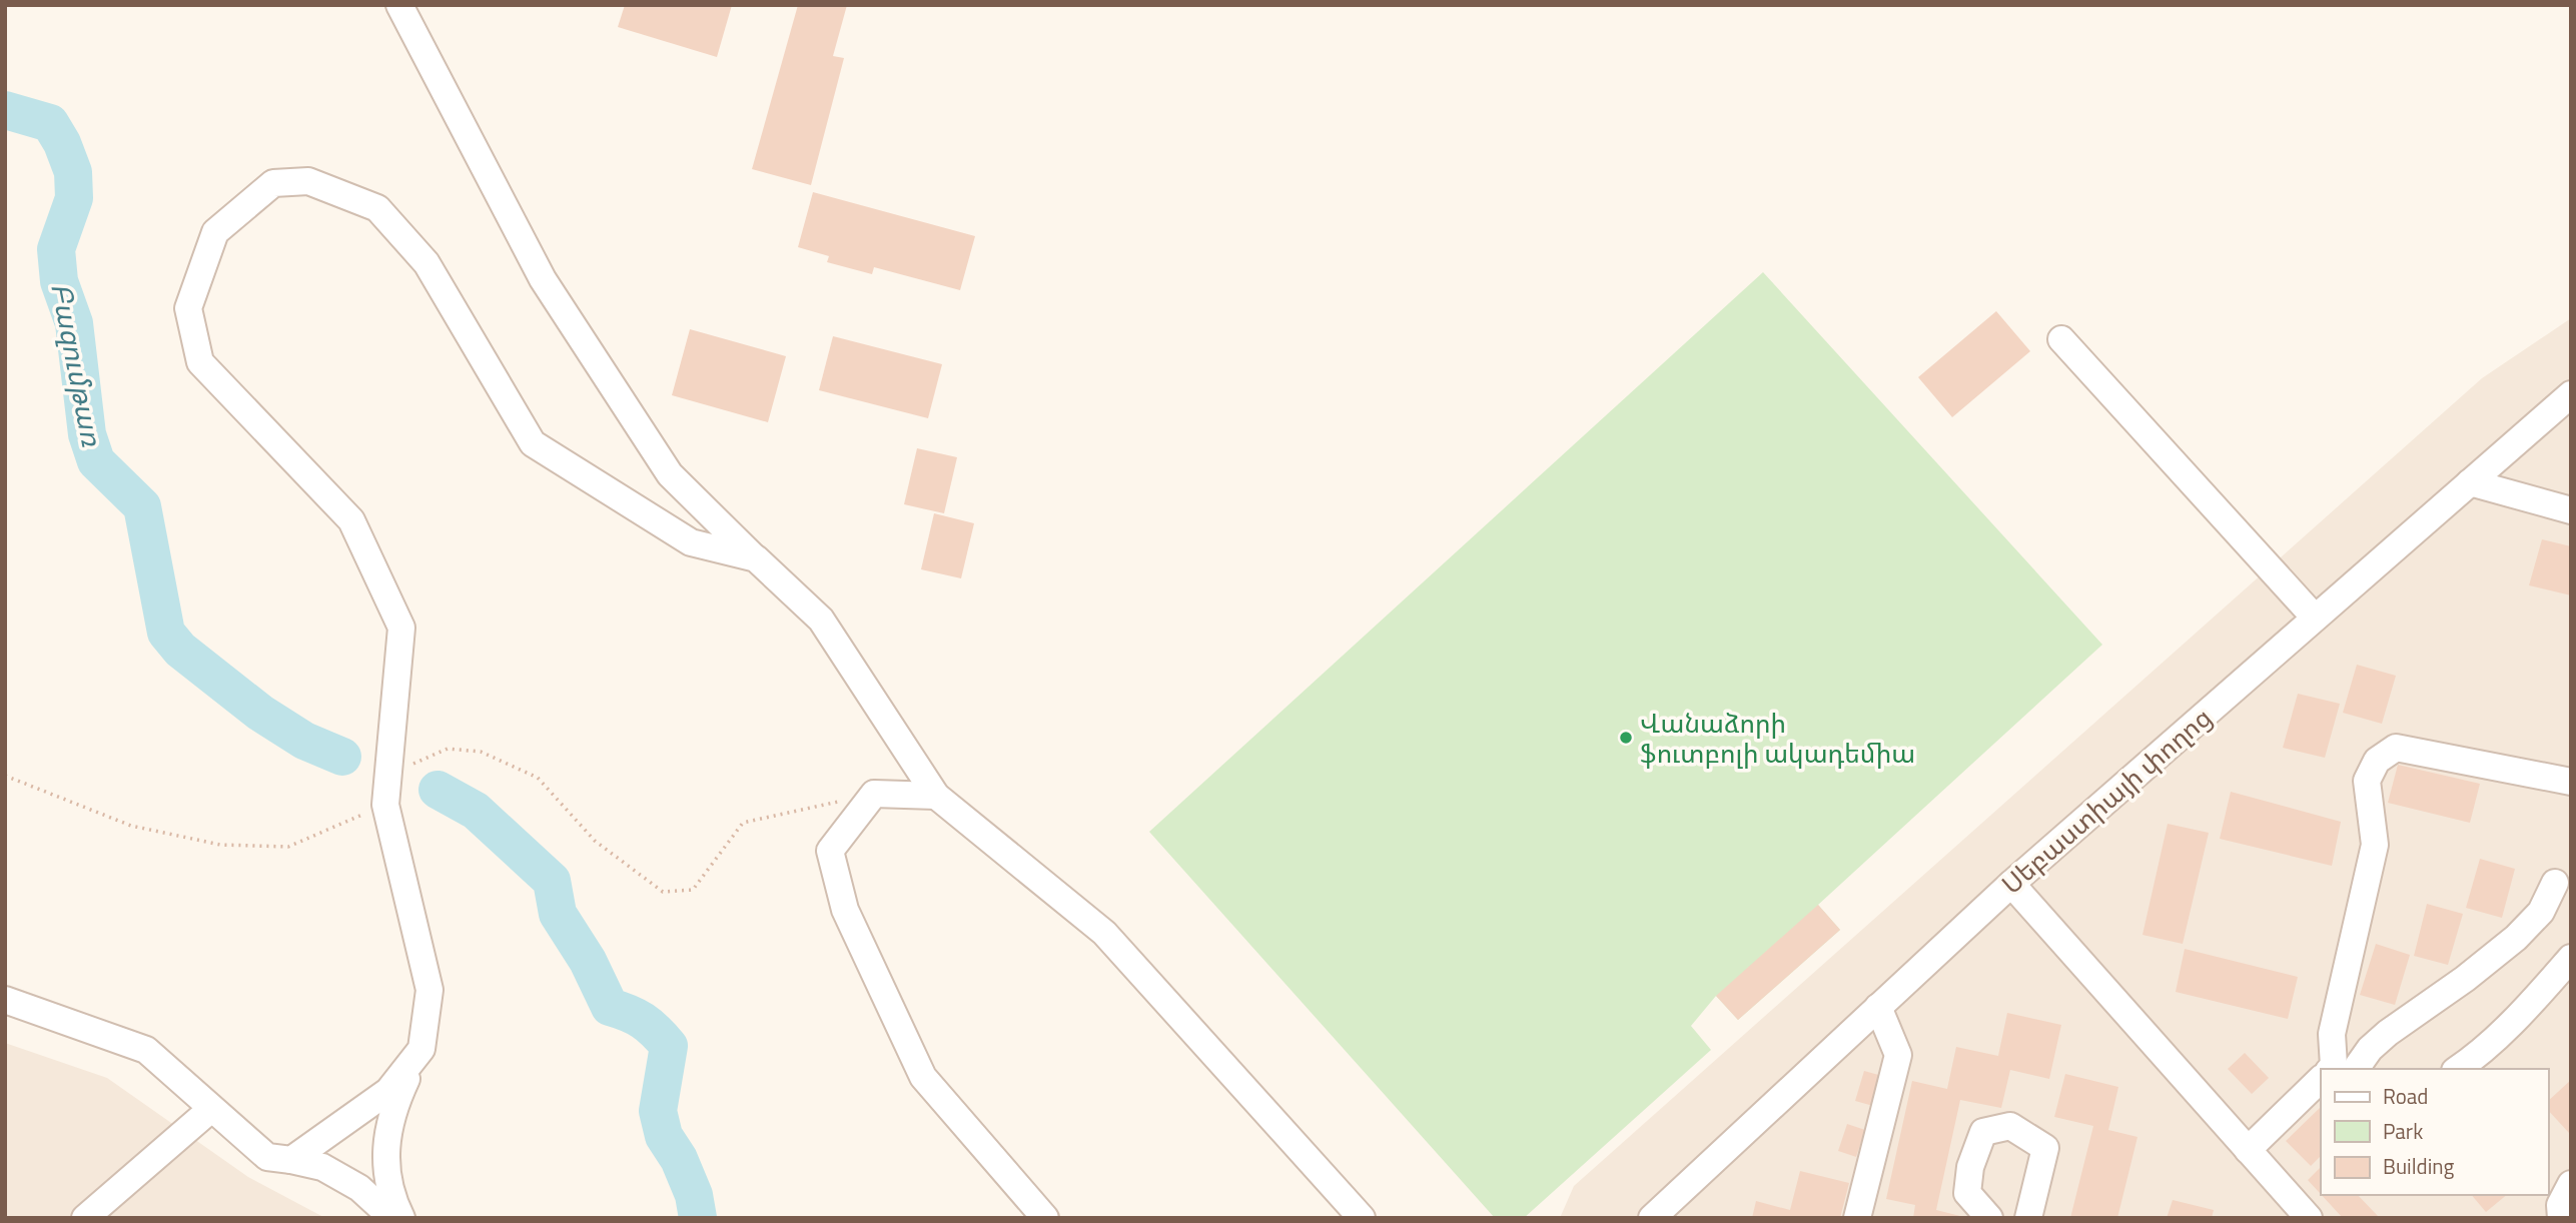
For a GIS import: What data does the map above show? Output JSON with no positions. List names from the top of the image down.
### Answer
{
  "streets": {
    "street": ["Սեբաստիայի փողոց"]
  },
  "water": ["Բազումթառ"],
  "places": ["Վանաձորի ֆուտբոլի ակադեմիա"],
  "legend": ["Road", "Park", "Building"]
}
